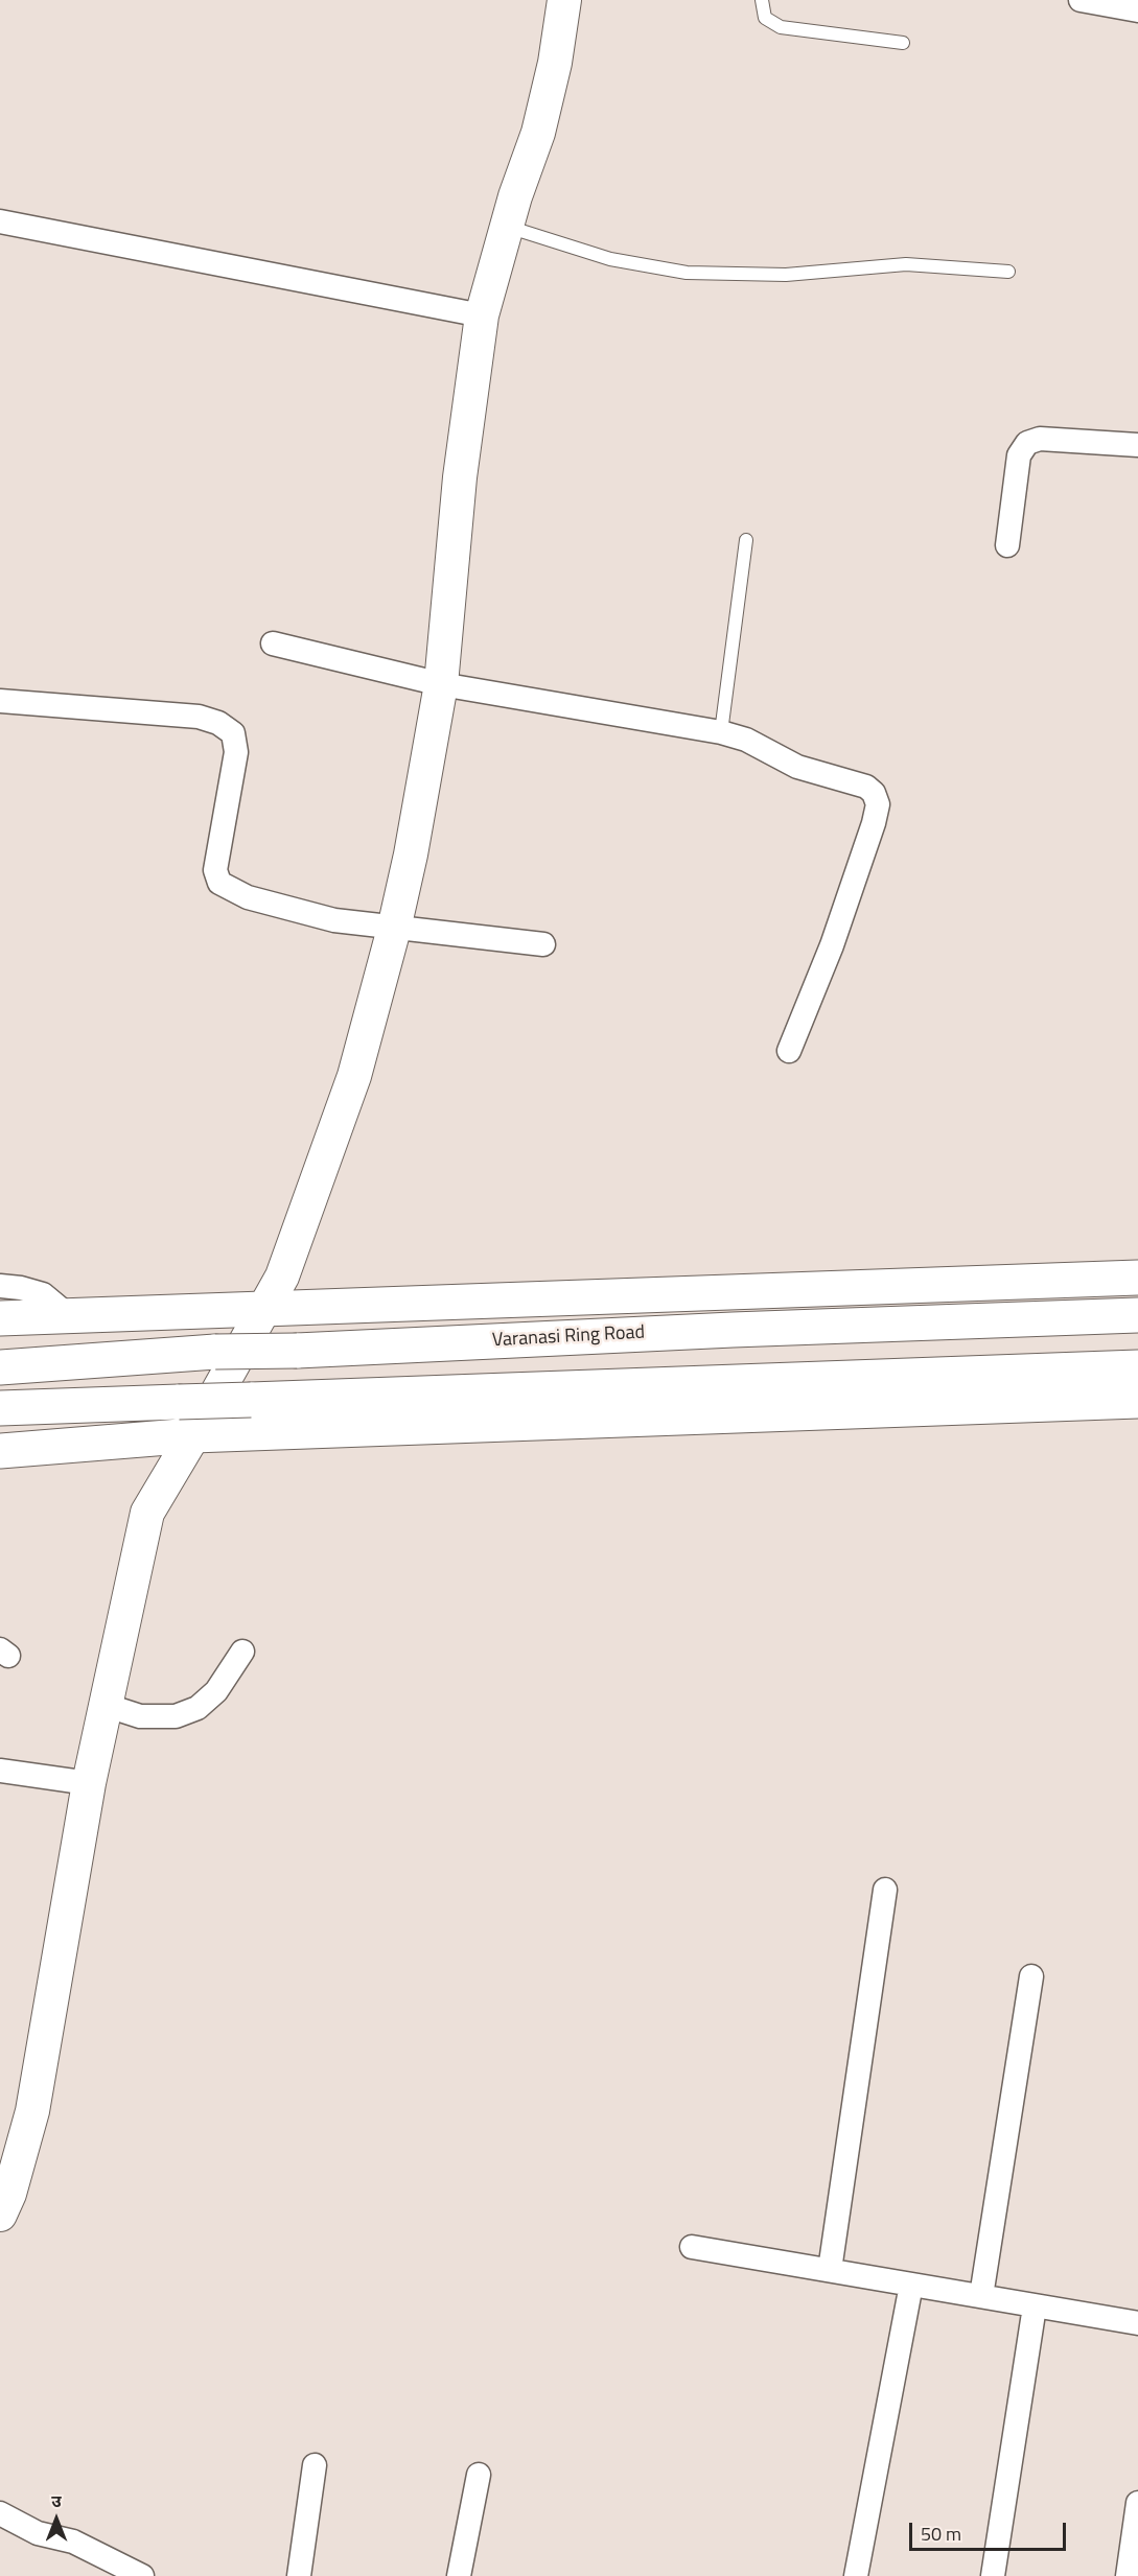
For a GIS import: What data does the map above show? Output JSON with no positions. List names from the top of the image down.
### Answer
{
  "streets": {
    "highway": ["Varanasi Ring Road"]
  },
  "scale_bar": "50 m",
  "north": "top"
}
